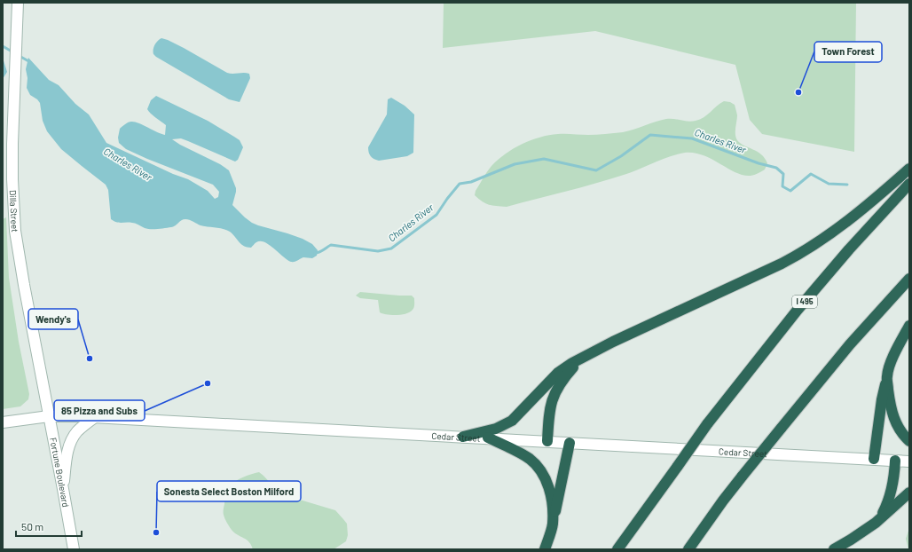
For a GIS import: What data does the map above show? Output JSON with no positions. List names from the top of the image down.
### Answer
{
  "streets": {
    "highway": ["I 495"],
    "main road": ["Dilla Street", "Cedar Street", "Fortune Boulevard"]
  },
  "crossings": [
    ["Dilla Street", "Cedar Street"],
    ["Dilla Street", "Fortune Boulevard"],
    ["Cedar Street", "Fortune Boulevard"]
  ],
  "water": ["Charles River"],
  "places": [
    "Town Forest",
    "Wendy's",
    "85 Pizza and Subs",
    "Sonesta Select Boston Milford"
  ],
  "scale_bar": "50 m"
}
